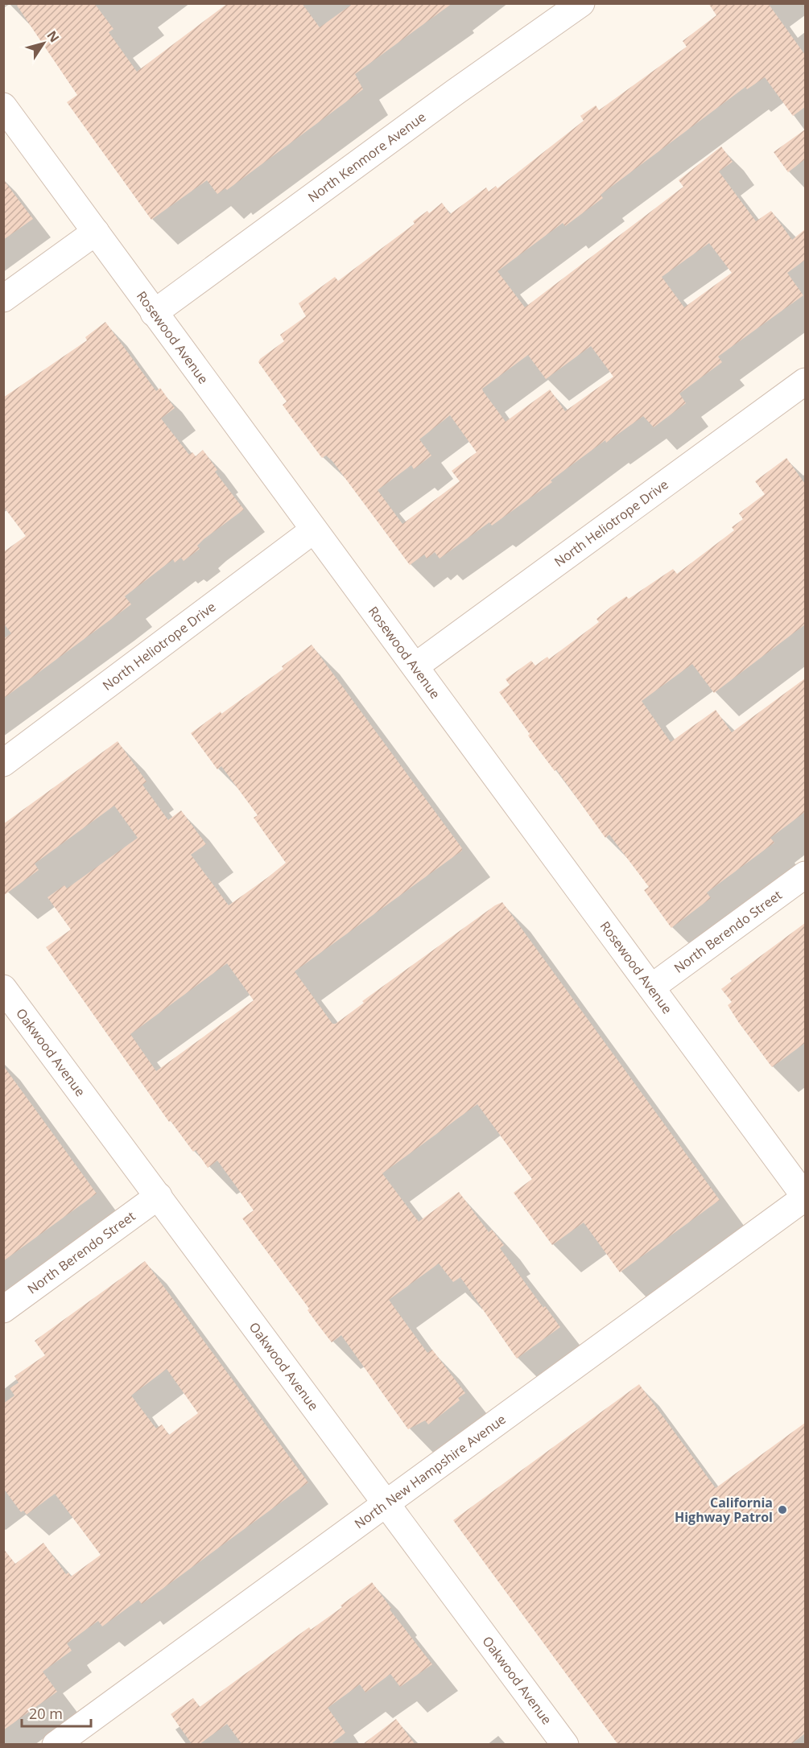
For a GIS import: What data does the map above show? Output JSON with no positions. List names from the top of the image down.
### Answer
{
  "streets": {
    "street": [
      "North Kenmore Avenue",
      "Rosewood Avenue",
      "North Heliotrope Drive",
      "North Berendo Street",
      "Oakwood Avenue",
      "North New Hampshire Avenue"
    ]
  },
  "crossings": [
    ["North Kenmore Avenue", "Rosewood Avenue"],
    ["Rosewood Avenue", "North Heliotrope Drive"],
    ["Rosewood Avenue", "North Berendo Street"],
    ["Rosewood Avenue", "North New Hampshire Avenue"],
    ["North Berendo Street", "Oakwood Avenue"],
    ["Oakwood Avenue", "North New Hampshire Avenue"]
  ],
  "places": ["California Highway Patrol"],
  "scale_bar": "20 m",
  "north": "top right"
}
